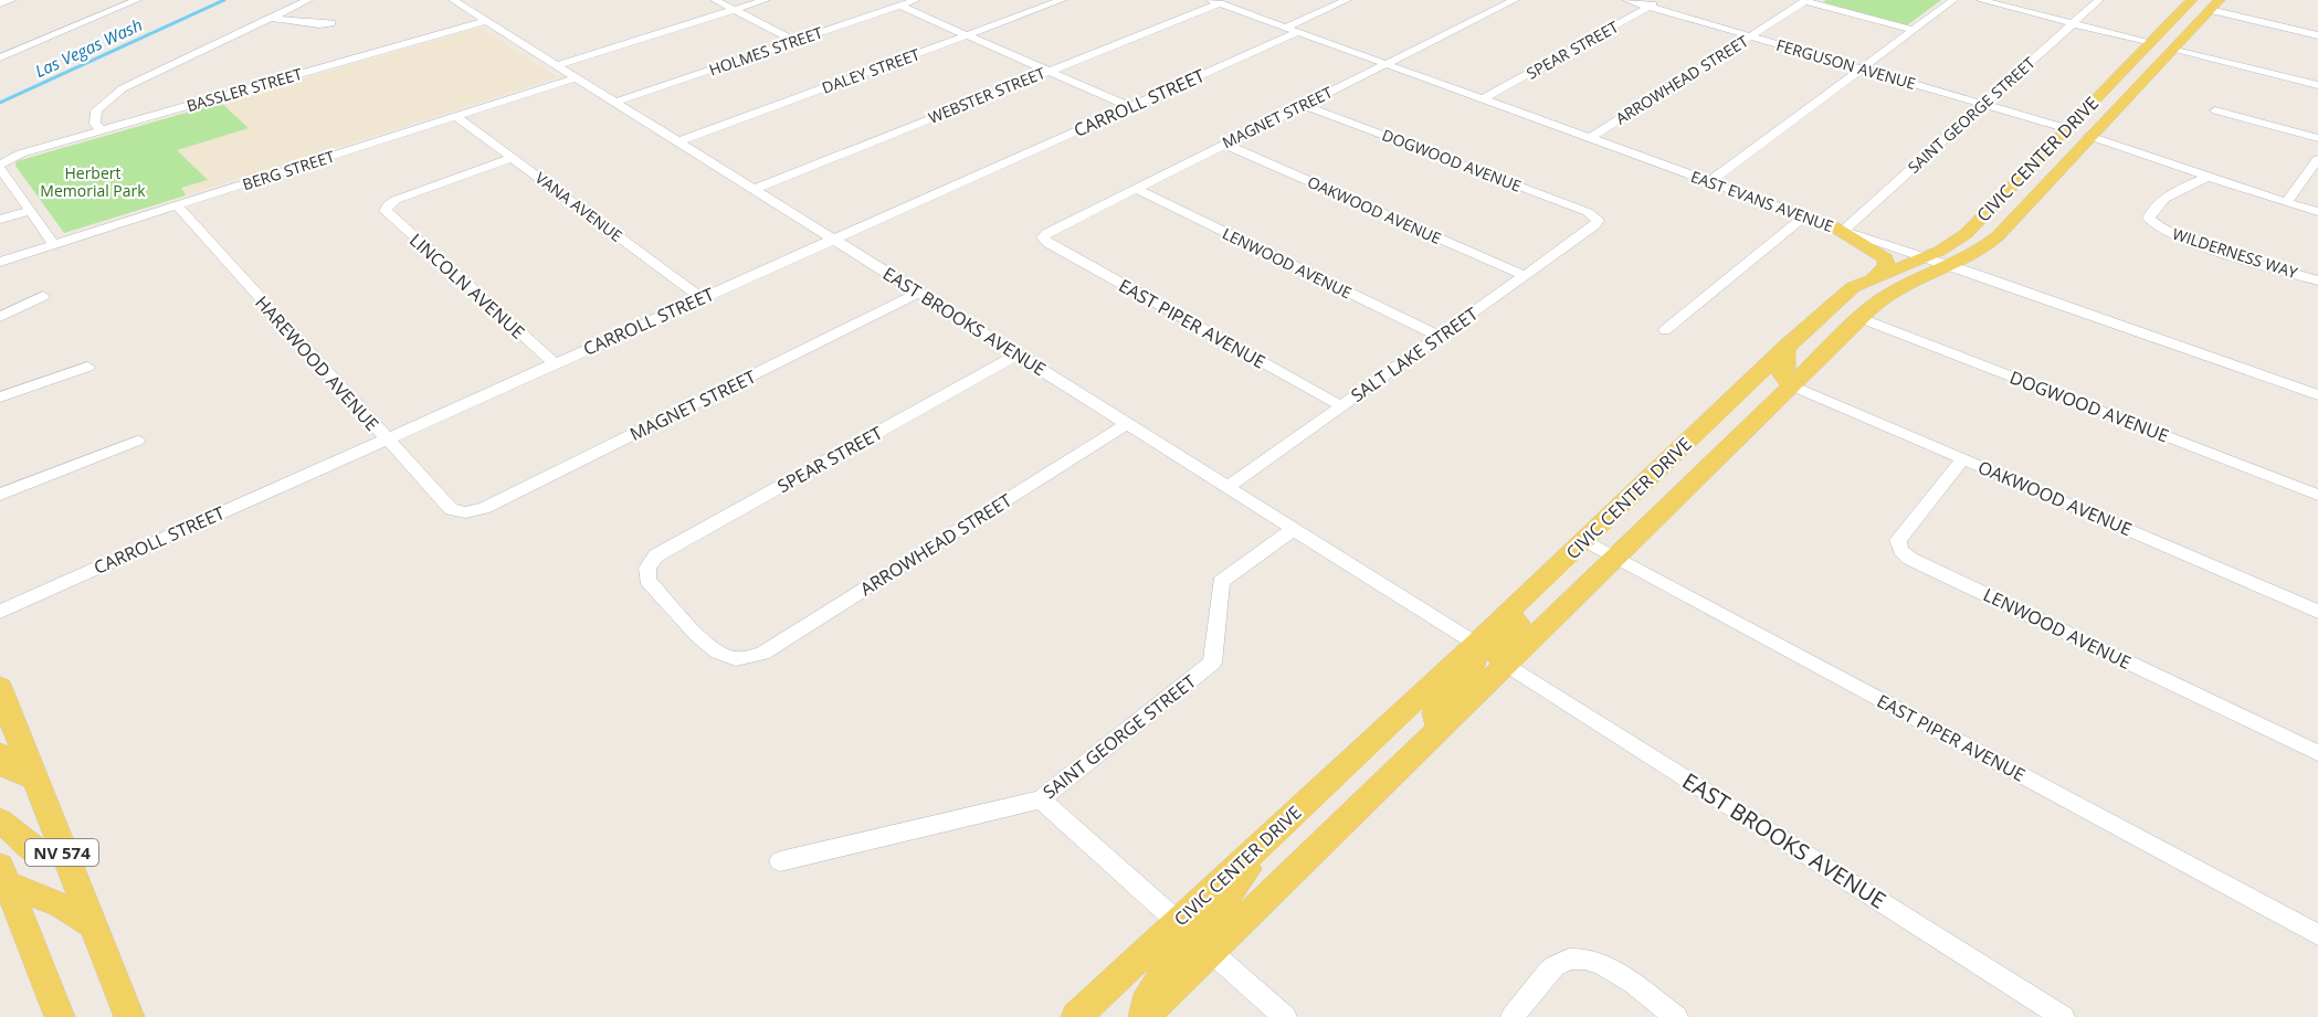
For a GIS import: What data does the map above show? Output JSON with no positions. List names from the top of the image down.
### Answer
{
  "streets": {
    "main road": ["CIVIC CENTER DRIVE", "NV 574"],
    "street": [
      "SPEAR STREET",
      "HOLMES STREET",
      "FERGUSON AVENUE",
      "DALEY STREET",
      "ARROWHEAD STREET",
      "BASSLER STREET",
      "WEBSTER STREET",
      "CARROLL STREET",
      "SAINT GEORGE STREET",
      "MAGNET STREET",
      "DOGWOOD AVENUE",
      "BERG STREET",
      "EAST EVANS AVENUE",
      "VANA AVENUE",
      "OAKWOOD AVENUE",
      "WILDERNESS WAY",
      "LENWOOD AVENUE",
      "LINCOLN AVENUE",
      "EAST BROOKS AVENUE",
      "EAST PIPER AVENUE",
      "SALT LAKE STREET",
      "HAREWOOD AVENUE"
    ]
  },
  "crossings": [
    ["SPEAR STREET", "FERGUSON AVENUE"],
    ["SPEAR STREET", "ARROWHEAD STREET"],
    ["SPEAR STREET", "EAST EVANS AVENUE"],
    ["SPEAR STREET", "EAST BROOKS AVENUE"],
    ["HOLMES STREET", "EAST BROOKS AVENUE"],
    ["FERGUSON AVENUE", "ARROWHEAD STREET"],
    ["FERGUSON AVENUE", "SAINT GEORGE STREET"],
    ["FERGUSON AVENUE", "CIVIC CENTER DRIVE"],
    ["DALEY STREET", "EAST BROOKS AVENUE"],
    ["ARROWHEAD STREET", "EAST EVANS AVENUE"],
    ["ARROWHEAD STREET", "EAST BROOKS AVENUE"],
    ["BASSLER STREET", "EAST BROOKS AVENUE"],
    ["WEBSTER STREET", "EAST EVANS AVENUE"],
    ["WEBSTER STREET", "EAST BROOKS AVENUE"],
    ["CARROLL STREET", "EAST EVANS AVENUE"],
    ["CARROLL STREET", "VANA AVENUE"],
    ["CARROLL STREET", "LINCOLN AVENUE"],
    ["CARROLL STREET", "EAST BROOKS AVENUE"],
    ["CARROLL STREET", "HAREWOOD AVENUE"],
    ["SAINT GEORGE STREET", "EAST EVANS AVENUE"],
    ["SAINT GEORGE STREET", "EAST BROOKS AVENUE"],
    ["MAGNET STREET", "DOGWOOD AVENUE"],
    ["MAGNET STREET", "EAST EVANS AVENUE"],
    ["MAGNET STREET", "OAKWOOD AVENUE"],
    ["MAGNET STREET", "LENWOOD AVENUE"],
    ["MAGNET STREET", "EAST BROOKS AVENUE"],
    ["MAGNET STREET", "EAST PIPER AVENUE"],
    ["MAGNET STREET", "HAREWOOD AVENUE"],
    ["CIVIC CENTER DRIVE", "DOGWOOD AVENUE"],
    ["CIVIC CENTER DRIVE", "EAST EVANS AVENUE"],
    ["CIVIC CENTER DRIVE", "OAKWOOD AVENUE"],
    ["CIVIC CENTER DRIVE", "EAST BROOKS AVENUE"],
    ["CIVIC CENTER DRIVE", "EAST PIPER AVENUE"],
    ["DOGWOOD AVENUE", "SALT LAKE STREET"],
    ["BERG STREET", "VANA AVENUE"],
    ["BERG STREET", "EAST BROOKS AVENUE"],
    ["BERG STREET", "HAREWOOD AVENUE"],
    ["VANA AVENUE", "LINCOLN AVENUE"],
    ["OAKWOOD AVENUE", "LENWOOD AVENUE"],
    ["OAKWOOD AVENUE", "SALT LAKE STREET"],
    ["LENWOOD AVENUE", "SALT LAKE STREET"],
    ["EAST BROOKS AVENUE", "SALT LAKE STREET"],
    ["EAST PIPER AVENUE", "SALT LAKE STREET"]
  ],
  "water": ["Las Vegas Wash"],
  "parks": ["Herbert Memorial Park"]
}
